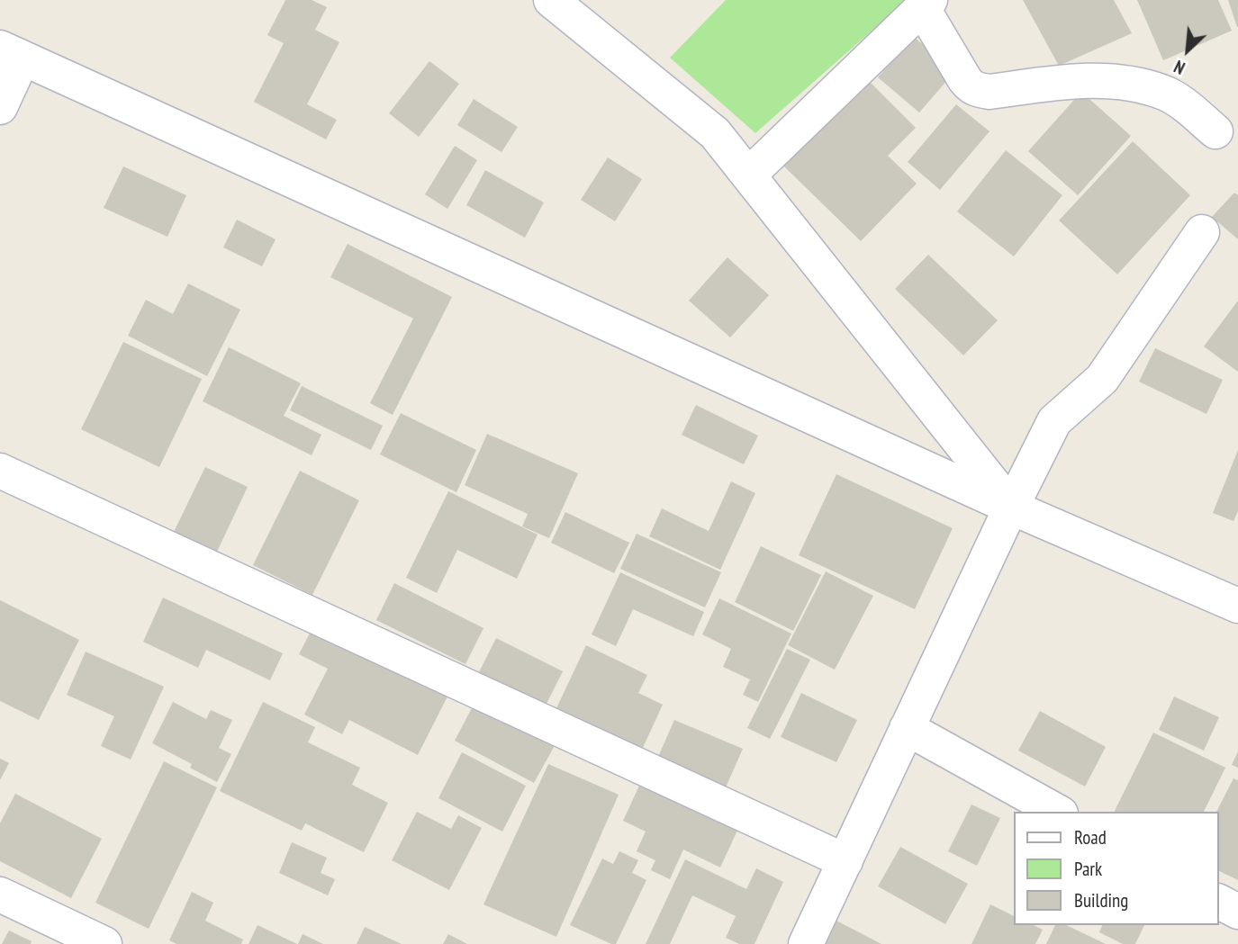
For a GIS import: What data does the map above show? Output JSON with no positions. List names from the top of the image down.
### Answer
{
  "legend": ["Road", "Park", "Building"],
  "north": "bottom left"
}
